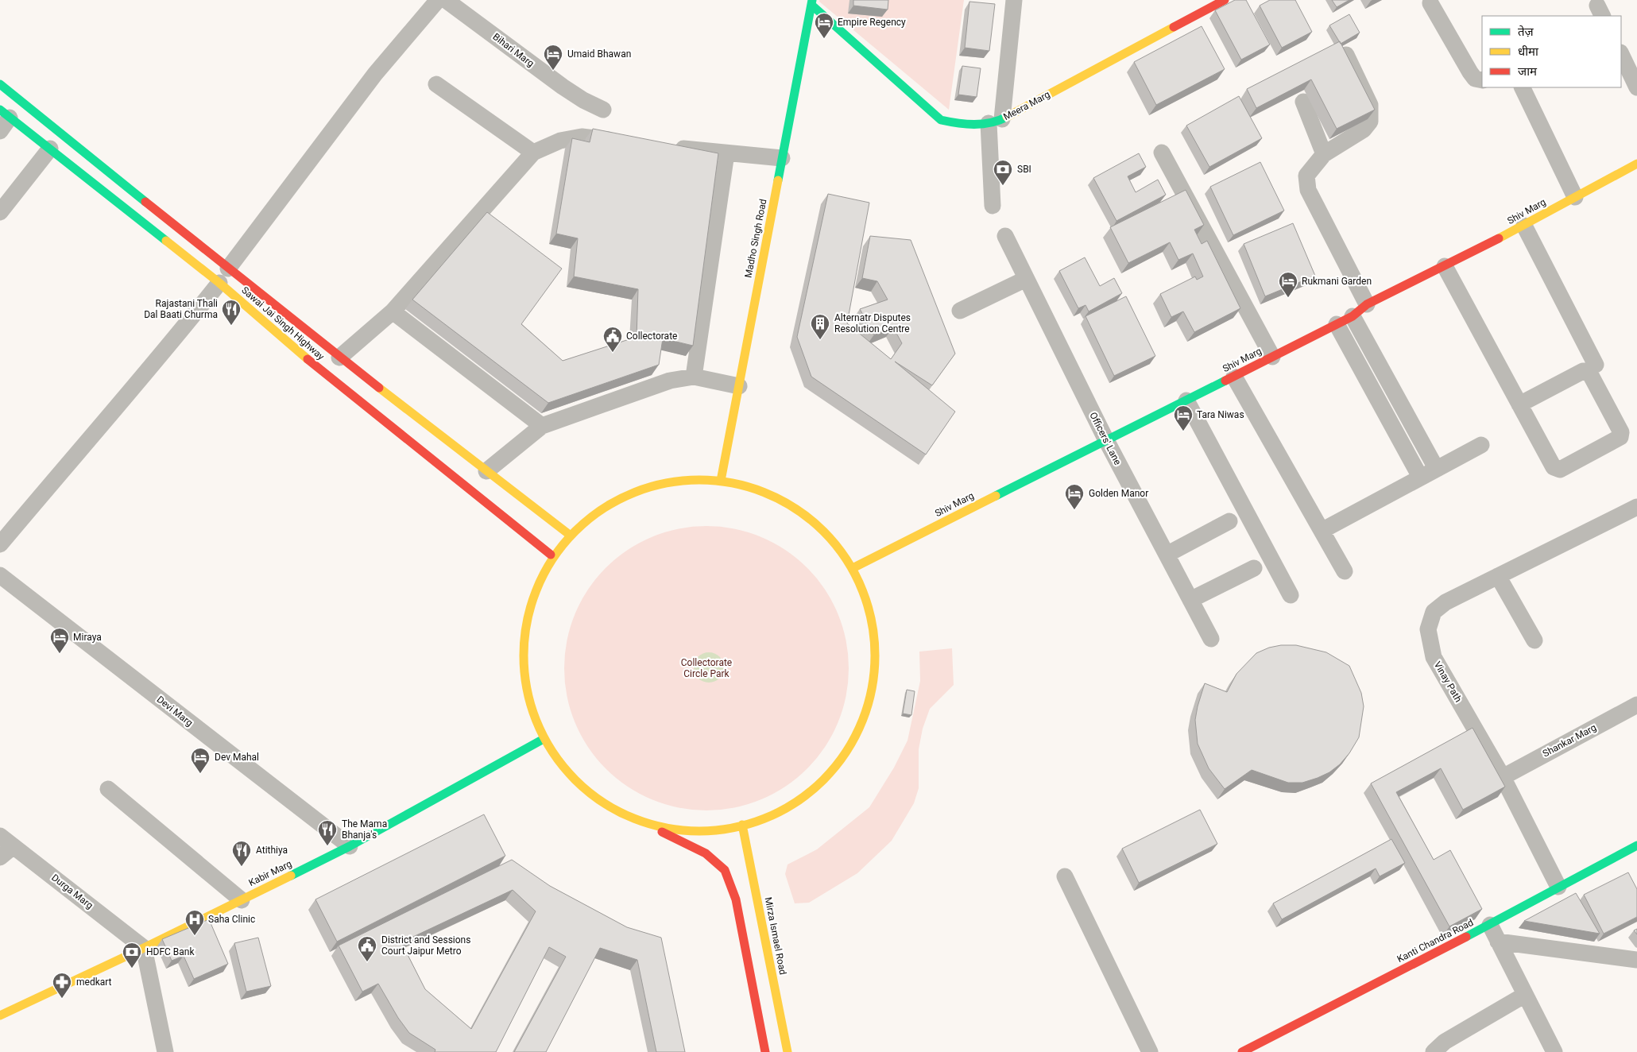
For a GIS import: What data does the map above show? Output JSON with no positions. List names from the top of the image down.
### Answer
{
  "streets": {
    "main road": [
      "Meera Marg",
      "Shiv Marg",
      "Madho Singh Road",
      "Sawai Jai Singh Highway",
      "Kabir Marg",
      "Mirza Ismael Road",
      "Kanti Chandra Road"
    ],
    "street": [
      "Bihari Marg",
      "Officers' Lane",
      "Vinay Path",
      "Devi Marg",
      "Shankar Marg",
      "Durga Marg"
    ]
  },
  "crossings": [
    ["Meera Marg", "Madho Singh Road"],
    ["Shiv Marg", "Officers' Lane"],
    ["Vinay Path", "Shankar Marg"],
    ["Vinay Path", "Kanti Chandra Road"],
    ["Devi Marg", "Kabir Marg"],
    ["Kabir Marg", "Durga Marg"]
  ],
  "parks": ["Collectorate Circle Park"],
  "places": {
    "hotel": [
      "Empire Regency",
      "Umaid Bhawan",
      "Rukmani Garden",
      "Tara Niwas",
      "Golden Manor",
      "Miraya",
      "Dev Mahal"
    ],
    "bank": ["SBI", "HDFC Bank"],
    "restaurant": ["Rajastani Thali Dal Baati Churma", "The Mama Bhanja's", "Atithiya"],
    "building": ["Alternatr Disputes Resolution Centre"],
    "public building": ["Collectorate", "District and Sessions Court Jaipur Metro"],
    "hospital": ["Saha Clinic"],
    "pharmacy": ["medkart"]
  },
  "legend": ["तेज़", "धीमा", "जाम"]
}
